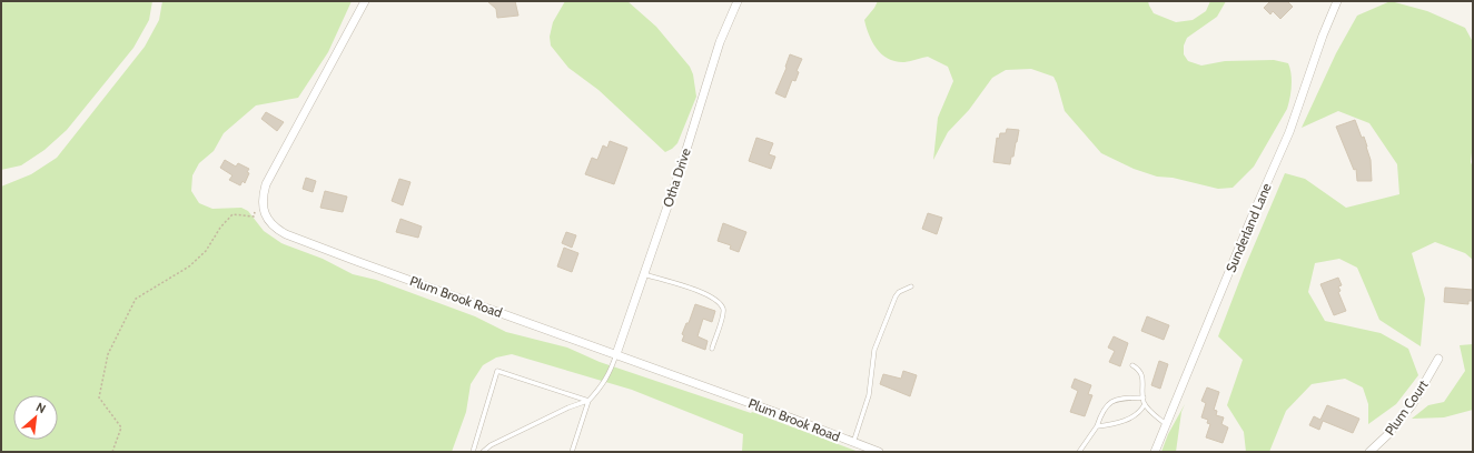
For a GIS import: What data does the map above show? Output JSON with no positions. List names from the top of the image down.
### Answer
{
  "streets": {
    "street": [
      "Otha Drive",
      "Sunderland Lane",
      "Plum Brook Road",
      "Plum Court"
    ]
  },
  "crossings": [
    ["Otha Drive", "Plum Brook Road"]
  ],
  "north": "top right"
}
